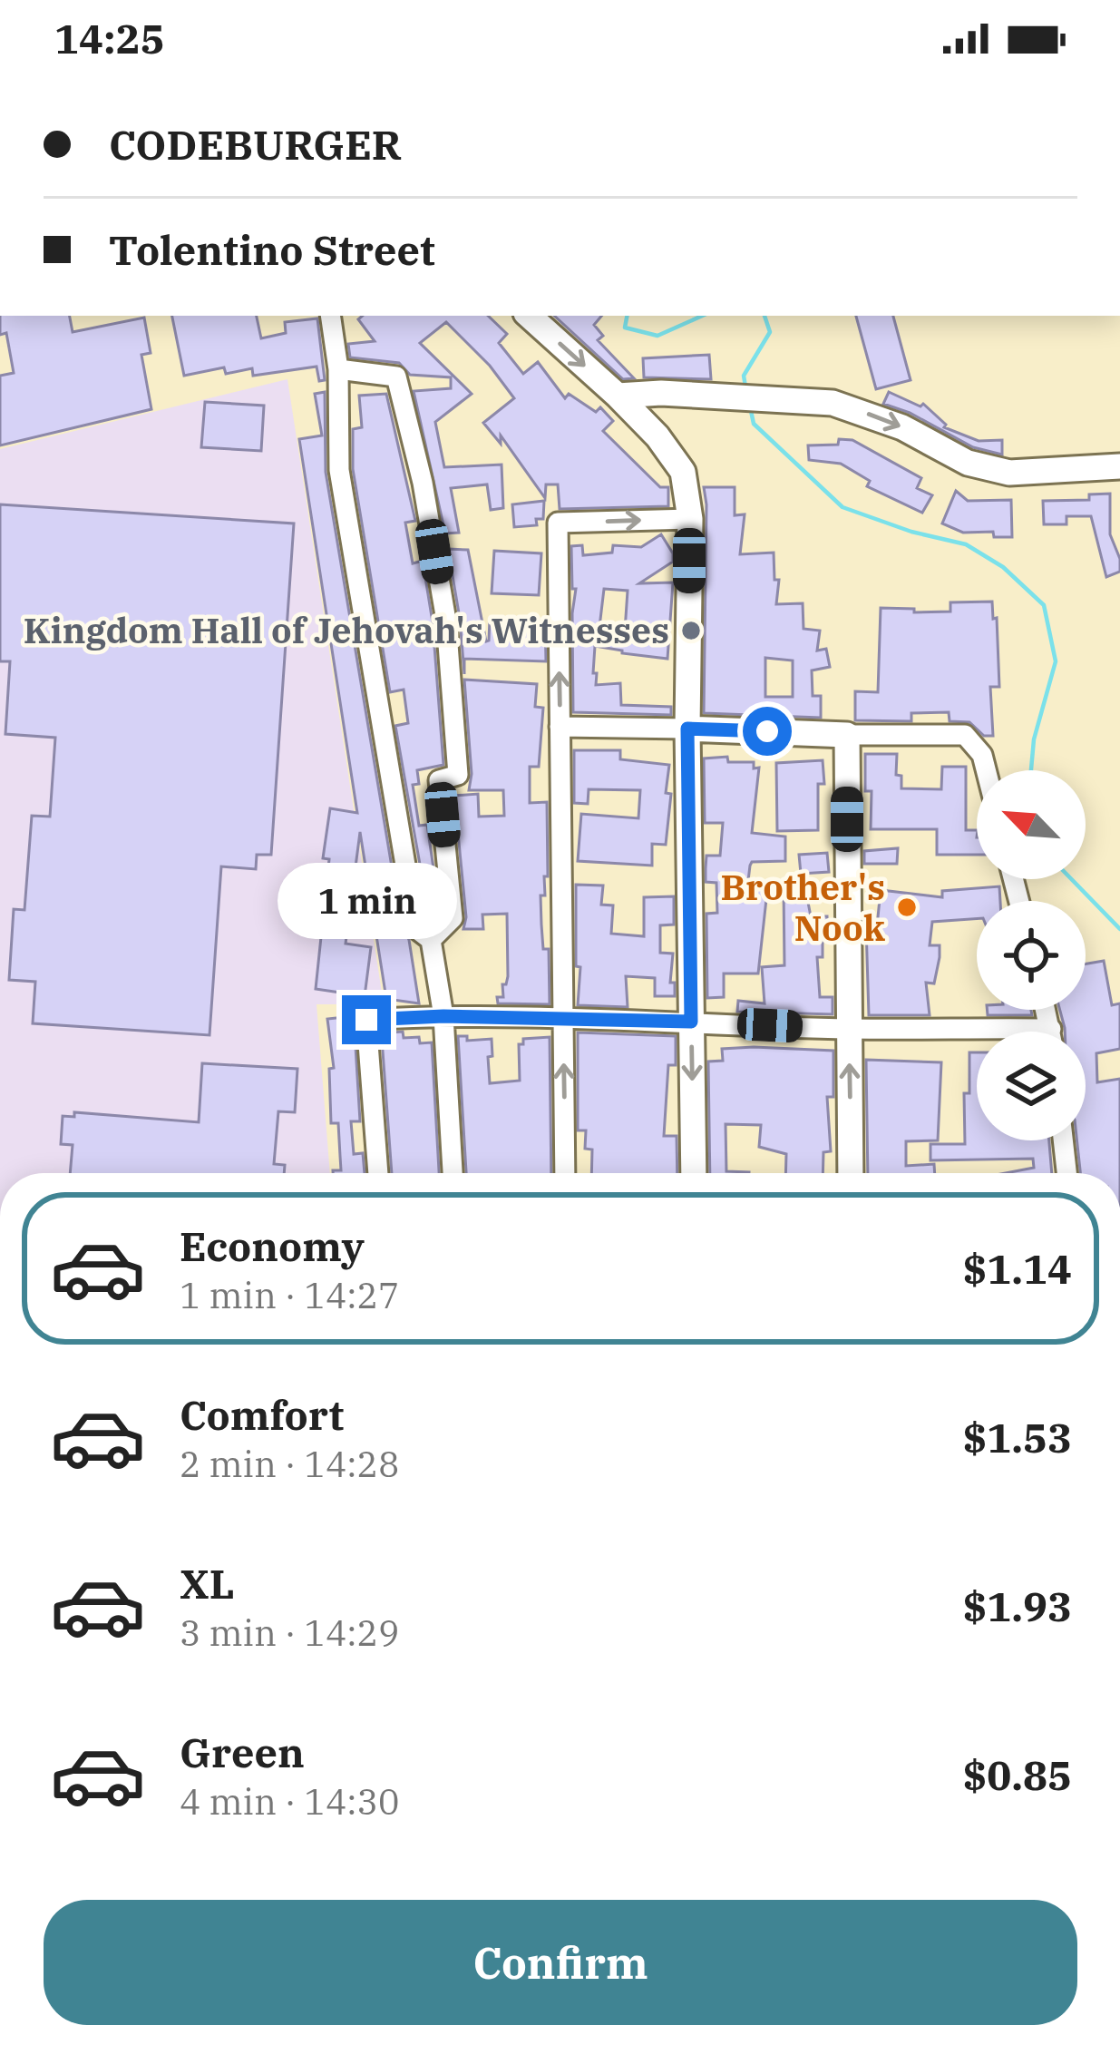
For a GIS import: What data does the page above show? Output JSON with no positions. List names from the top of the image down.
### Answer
{
  "places": ["Kingdom Hall of Jehovah's Witnesses", "Brother's Nook"],
  "north": "top left",
  "page": {
    "status": "14:25",
    "banner": ["CODEBURGER", "Tolentino Street"],
    "bubble": "1 min",
    "list": [
      {
        "name": "Economy",
        "note": "1 min · 14:27",
        "value": "$1.14"
      },
      {
        "name": "Comfort",
        "note": "2 min · 14:28",
        "value": "$1.53"
      },
      {
        "name": "XL",
        "note": "3 min · 14:29",
        "value": "$1.93"
      },
      {
        "name": "Green",
        "note": "4 min · 14:30",
        "value": "$0.85"
      }
    ],
    "buttons": "Confirm"
  }
}
